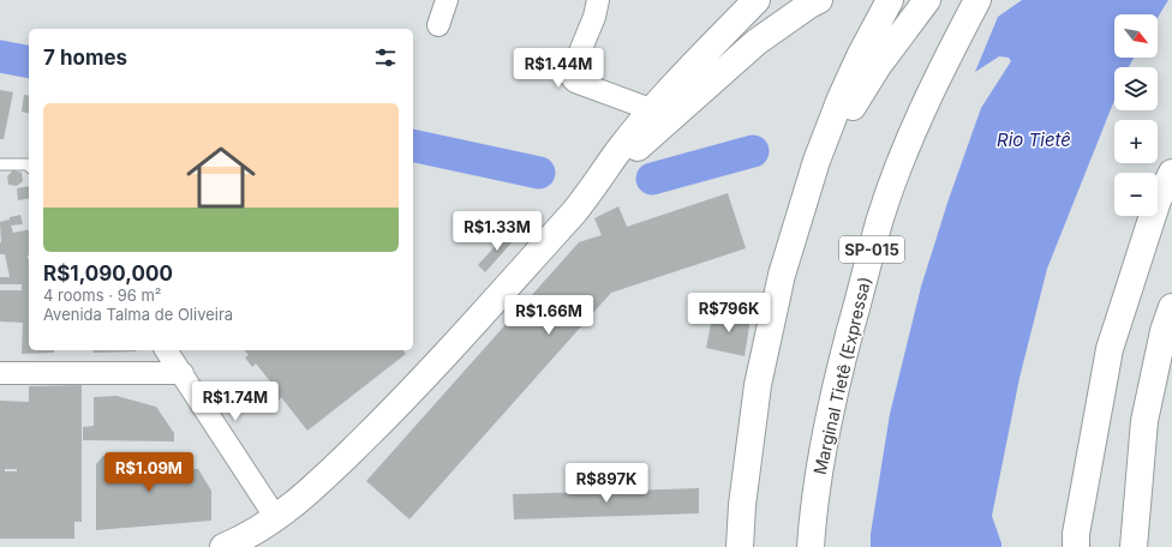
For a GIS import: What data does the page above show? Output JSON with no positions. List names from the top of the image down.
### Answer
{
  "streets": {
    "highway": ["SP-015", "Marginal Tietê (Expressa)"]
  },
  "water": ["Rio Tietê"],
  "north": "bottom right",
  "page": {
    "map_buttons": ["+", "−"],
    "heading": "7 homes",
    "price": [
      "R$1.44M",
      "R$1.33M",
      "R$796K",
      "R$1.66M",
      "R$1.74M",
      "R$1.09M",
      "R$897K"
    ],
    "list": [
      {
        "name": "R$1,090,000",
        "note": "4 rooms · 96 m² · Avenida Talma de Oliveira"
      }
    ]
  }
}
